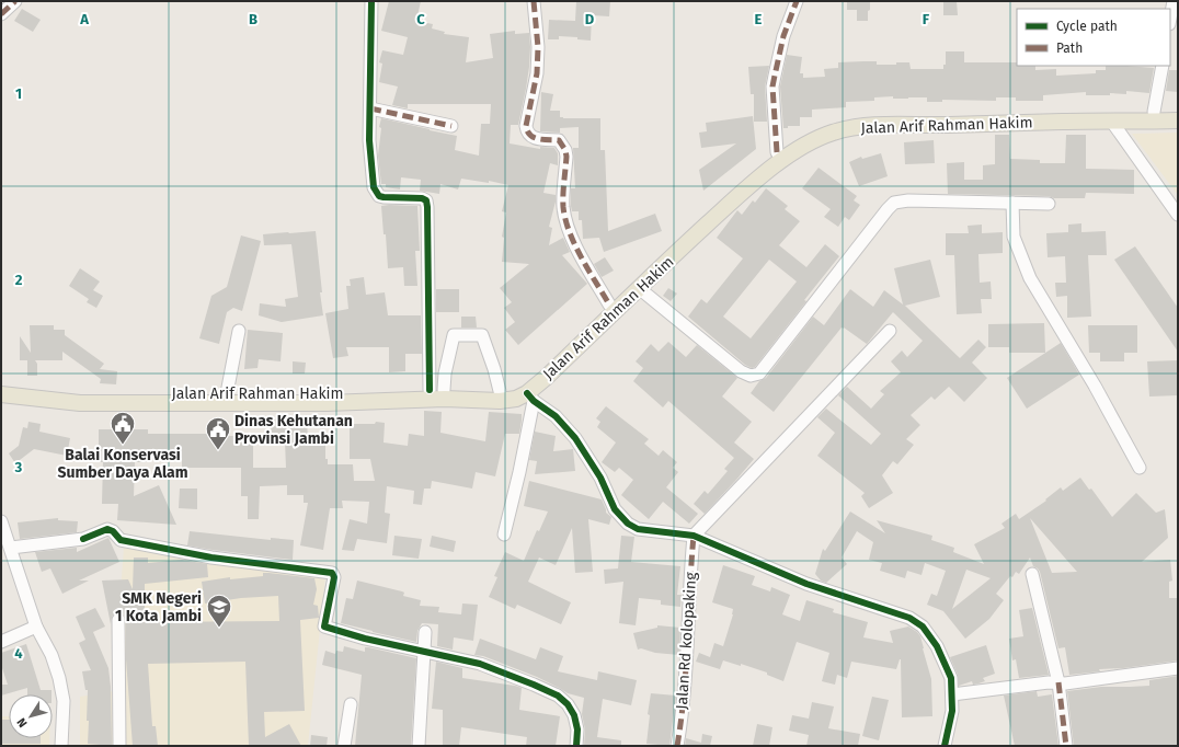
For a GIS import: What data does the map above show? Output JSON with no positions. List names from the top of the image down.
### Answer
{
  "streets": {
    "main road": ["Jalan Arif Rahman Hakim"],
    "street": ["Jalan Rd kolopaking"]
  },
  "places": {
    "public building": ["Balai Konservasi Sumber Daya Alam", "Dinas Kehutanan Provinsi Jambi"],
    "school or university": ["SMK Negeri 1 Kota Jambi"]
  },
  "legend": ["Cycle path", "Path"],
  "north": "bottom left",
  "grid": {
    "columns": [
      "A",
      "B",
      "C",
      "D",
      "E",
      "F"
    ],
    "rows": [
      "1",
      "2",
      "3",
      "4"
    ]
  }
}
